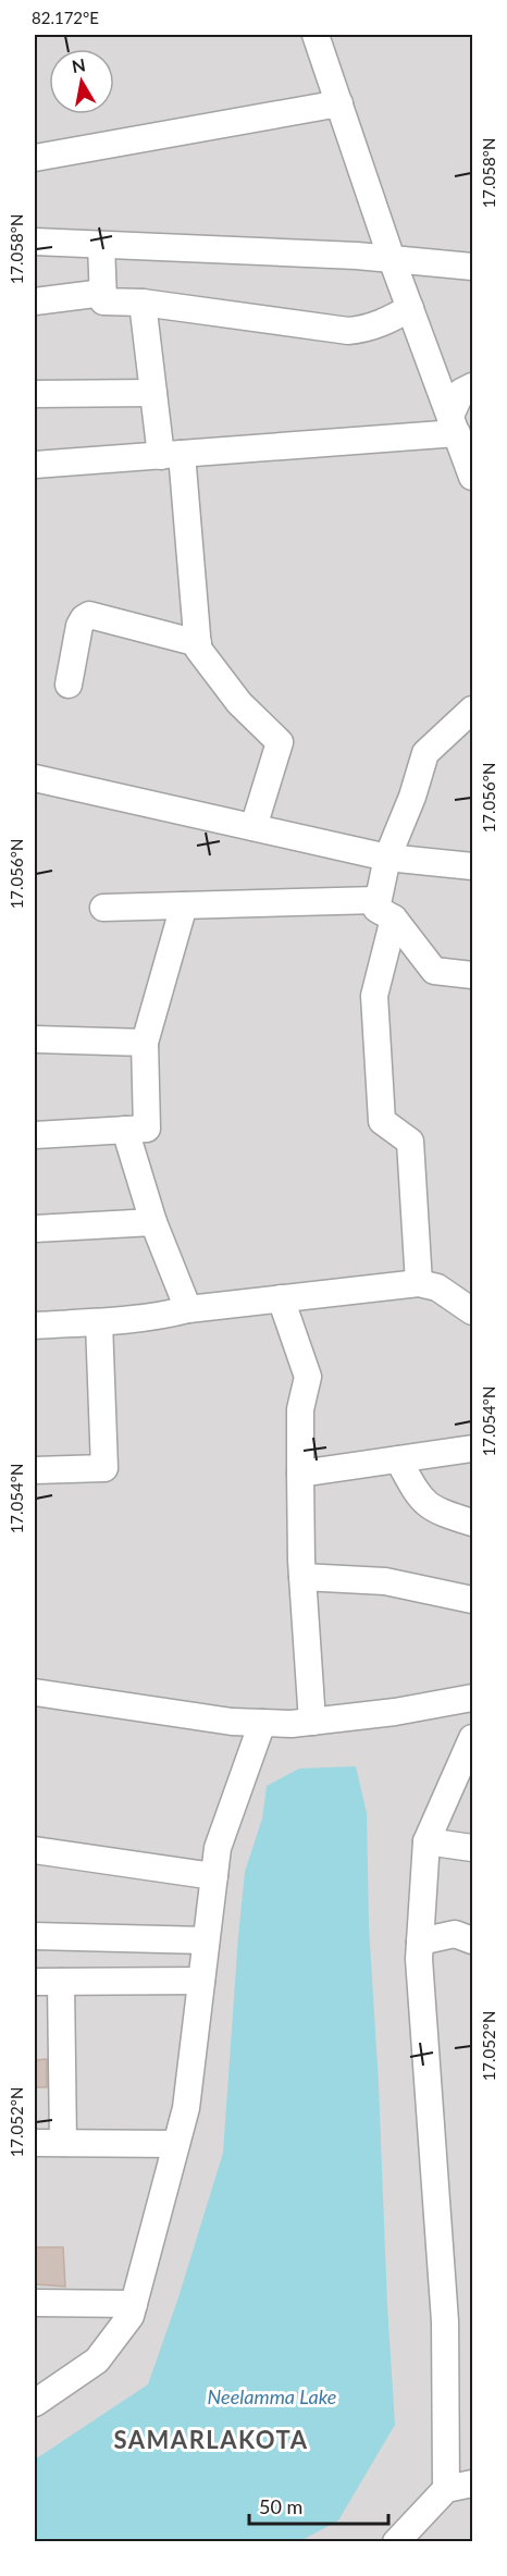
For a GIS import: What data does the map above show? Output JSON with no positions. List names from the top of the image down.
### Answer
{
  "districts": ["SAMARLAKOTA"],
  "water": ["Neelamma Lake"],
  "scale_bar": "50 m",
  "north": "top",
  "coordinates": [
    "82.172°E",
    "17.058°N",
    "17.056°N",
    "17.054°N",
    "17.052°N"
  ]
}
